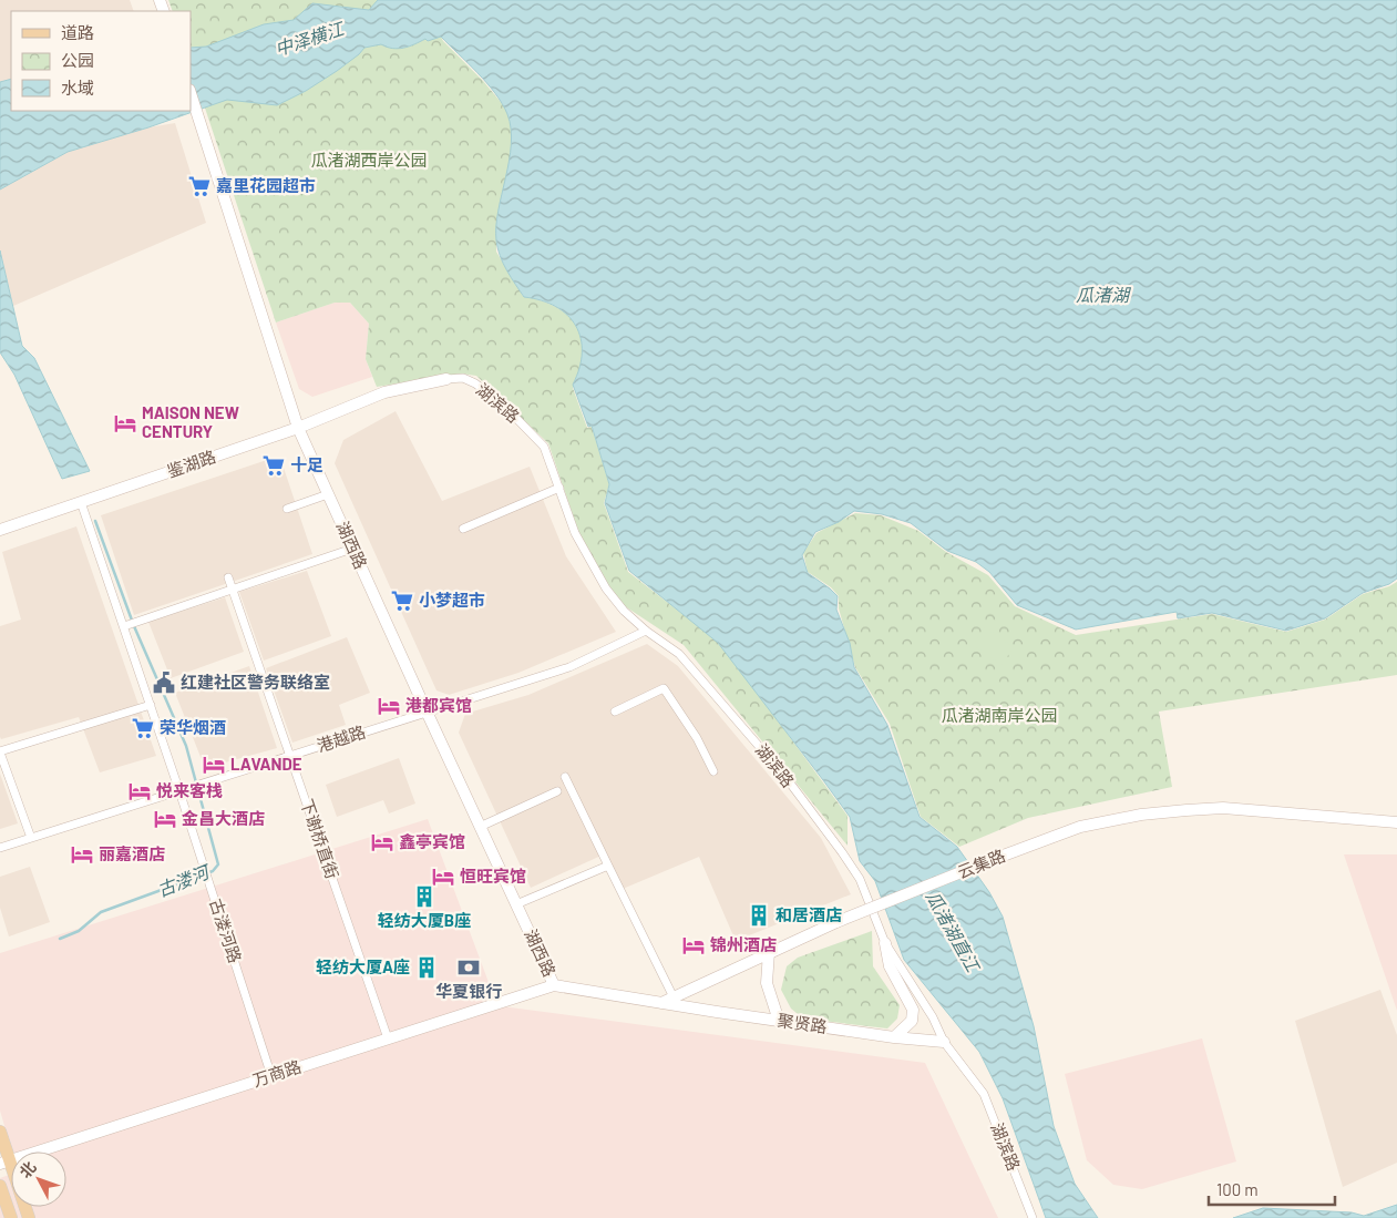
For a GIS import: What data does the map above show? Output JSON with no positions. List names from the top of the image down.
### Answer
{
  "streets": {
    "street": [
      "湖滨路",
      "鉴湖路",
      "湖西路",
      "港越路",
      "下谢桥直街",
      "云集路",
      "古溇河路",
      "聚贤路",
      "万商路"
    ]
  },
  "crossings": [
    ["湖滨路", "鉴湖路"],
    ["湖滨路", "港越路"],
    ["湖滨路", "聚贤路"],
    ["鉴湖路", "湖西路"],
    ["鉴湖路", "古溇河路"],
    ["湖西路", "港越路"],
    ["湖西路", "万商路"],
    ["港越路", "下谢桥直街"],
    ["港越路", "古溇河路"],
    ["下谢桥直街", "万商路"],
    ["云集路", "聚贤路"],
    ["古溇河路", "万商路"]
  ],
  "water": [
    "中泽横江",
    "瓜渚湖",
    "古溇河",
    "瓜渚湖直江"
  ],
  "parks": ["瓜渚湖西岸公园", "瓜渚湖南岸公园"],
  "places": {
    "supermarket": [
      "嘉里花园超市",
      "十足",
      "小梦超市",
      "荣华烟酒"
    ],
    "hotel": [
      "MAISON NEW CENTURY",
      "港都宾馆",
      "LAVANDE",
      "悦来客栈",
      "金昌大酒店",
      "鑫亭宾馆",
      "丽嘉酒店",
      "恒旺宾馆",
      "锦州酒店"
    ],
    "public building": ["红建社区警务联络室"],
    "building": ["轻纺大厦B座", "和居酒店", "轻纺大厦A座"],
    "bank": ["华夏银行"]
  },
  "legend": ["道路", "公园", "水域"],
  "scale_bar": "100 m",
  "north": "top left"
}
